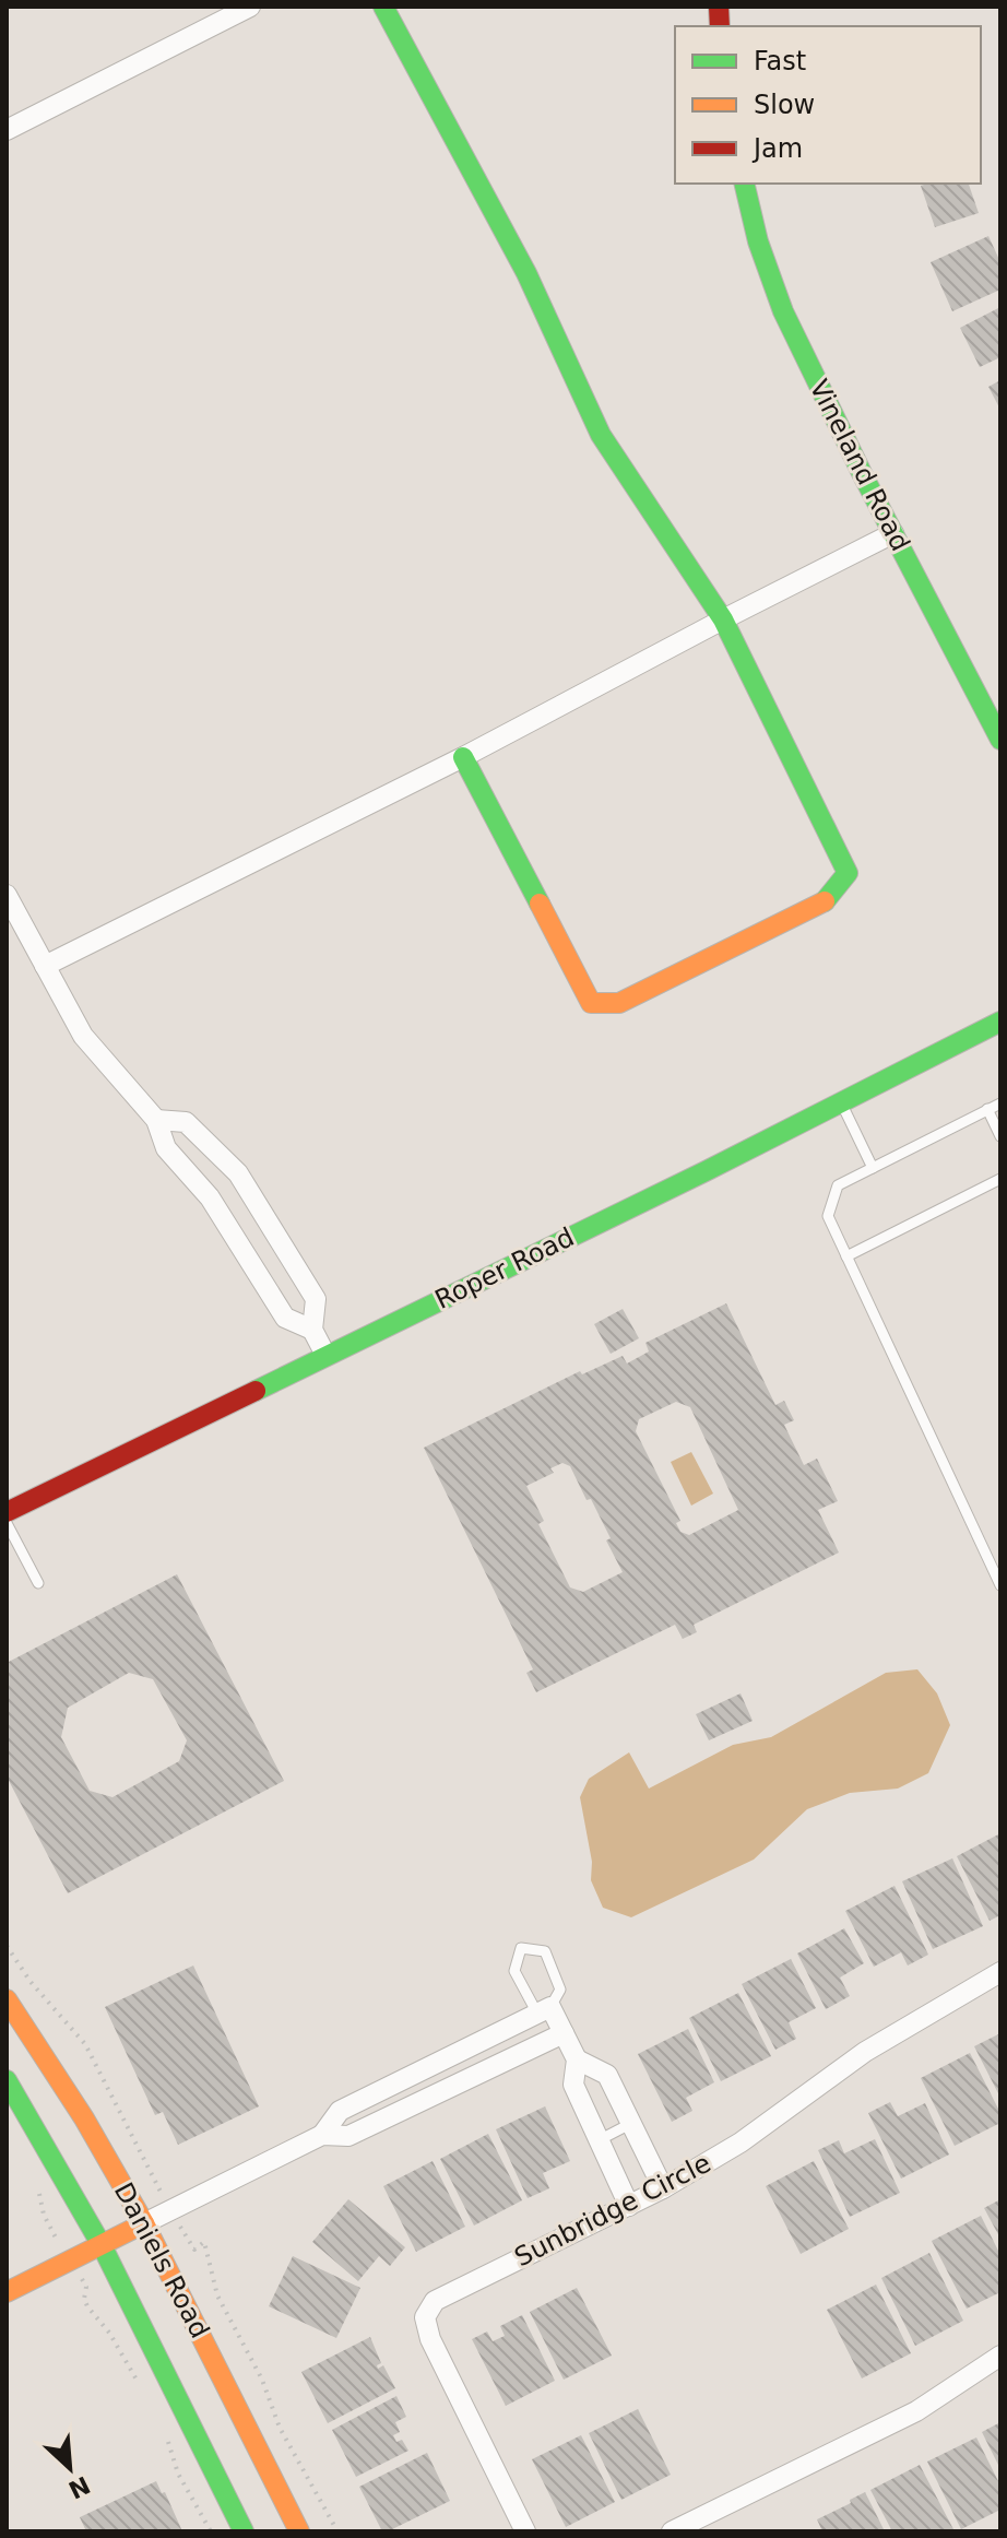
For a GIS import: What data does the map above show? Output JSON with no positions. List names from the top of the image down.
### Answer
{
  "streets": {
    "street": [
      "Vineland Road",
      "Roper Road",
      "Sunbridge Circle",
      "Daniels Road"
    ]
  },
  "legend": ["Fast", "Slow", "Jam"],
  "north": "bottom right"
}
